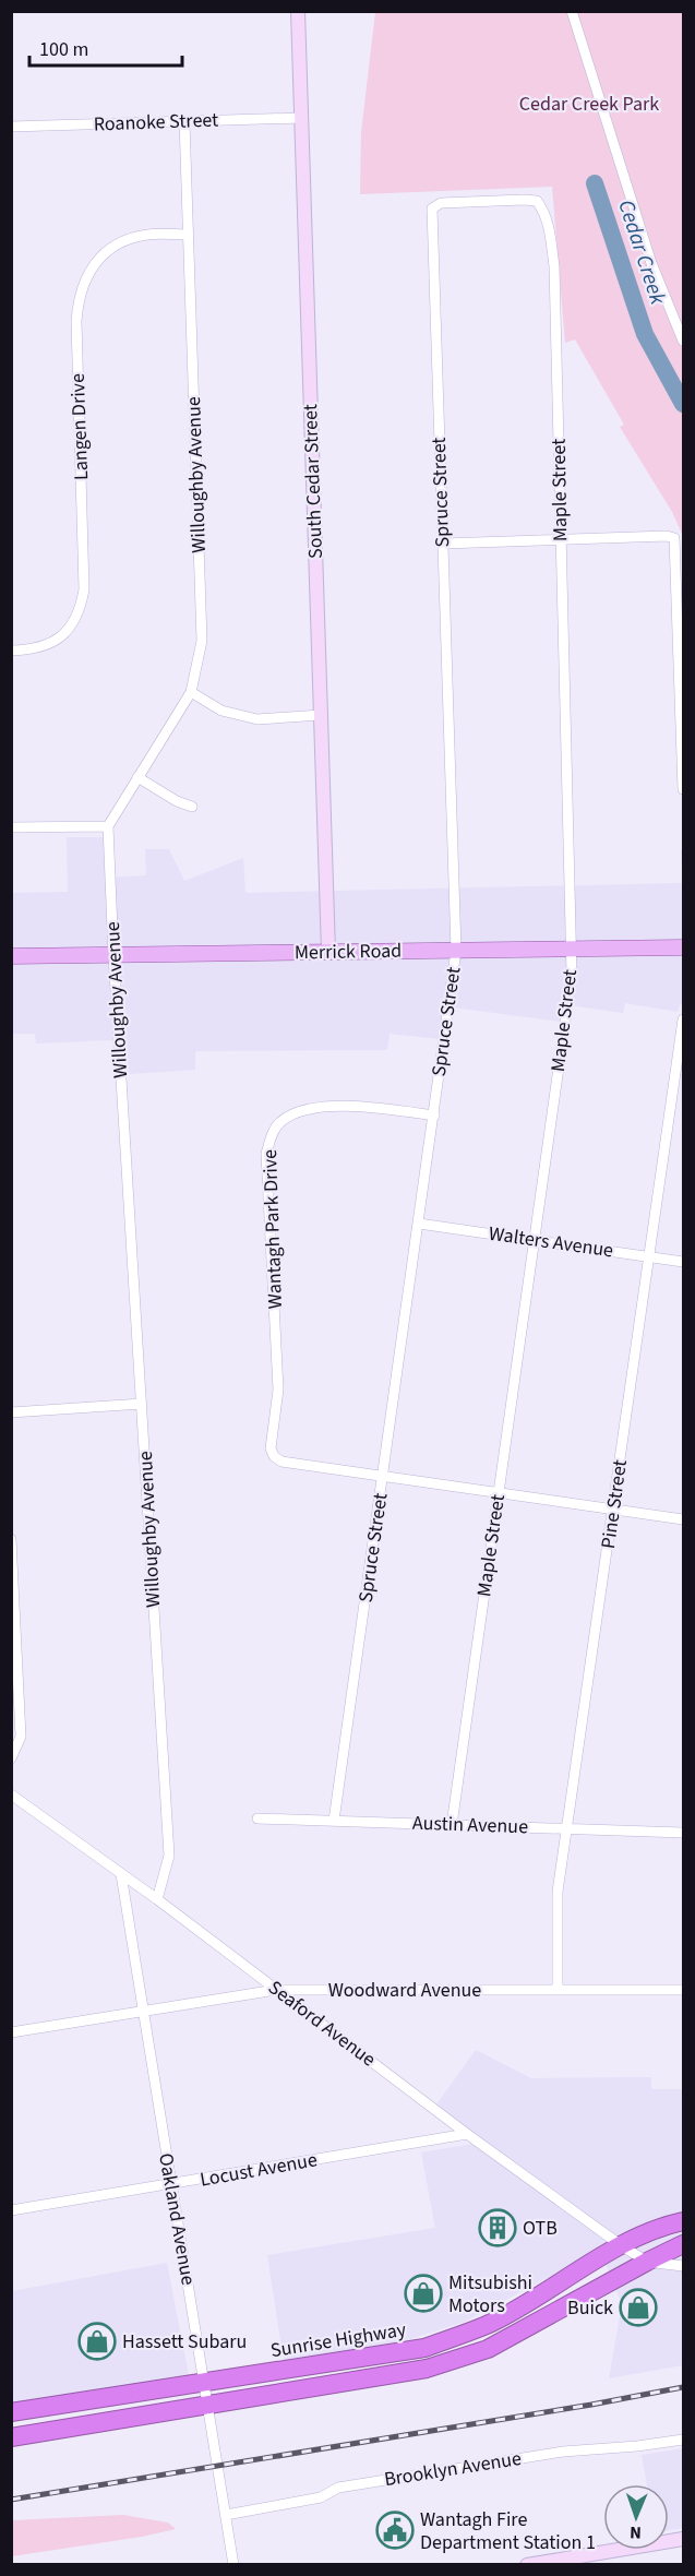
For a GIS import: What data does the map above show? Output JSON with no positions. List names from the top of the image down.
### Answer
{
  "streets": {
    "highway": ["Sunrise Highway"],
    "main road": ["Merrick Road"],
    "street": [
      "Roanoke Street",
      "Langen Drive",
      "Willoughby Avenue",
      "South Cedar Street",
      "Maple Street",
      "Spruce Street",
      "Wantagh Park Drive",
      "Walters Avenue",
      "Pine Street",
      "Austin Avenue",
      "Woodward Avenue",
      "Seaford Avenue",
      "Locust Avenue",
      "Oakland Avenue",
      "Brooklyn Avenue"
    ]
  },
  "crossings": [
    ["Roanoke Street", "Willoughby Avenue"],
    ["Roanoke Street", "South Cedar Street"],
    ["Langen Drive", "Willoughby Avenue"],
    ["Willoughby Avenue", "Merrick Road"],
    ["Willoughby Avenue", "Seaford Avenue"],
    ["South Cedar Street", "Merrick Road"],
    ["Maple Street", "Spruce Street"],
    ["Maple Street", "Merrick Road"],
    ["Maple Street", "Walters Avenue"],
    ["Maple Street", "Austin Avenue"],
    ["Spruce Street", "Merrick Road"],
    ["Spruce Street", "Wantagh Park Drive"],
    ["Spruce Street", "Walters Avenue"],
    ["Spruce Street", "Austin Avenue"],
    ["Walters Avenue", "Pine Street"],
    ["Pine Street", "Austin Avenue"],
    ["Pine Street", "Woodward Avenue"],
    ["Woodward Avenue", "Seaford Avenue"],
    ["Woodward Avenue", "Oakland Avenue"],
    ["Seaford Avenue", "Locust Avenue"],
    ["Seaford Avenue", "Oakland Avenue"],
    ["Seaford Avenue", "Sunrise Highway"],
    ["Locust Avenue", "Oakland Avenue"],
    ["Oakland Avenue", "Sunrise Highway"],
    ["Oakland Avenue", "Brooklyn Avenue"]
  ],
  "water": ["Cedar Creek"],
  "parks": ["Cedar Creek Park"],
  "places": {
    "building": ["OTB"],
    "shop": ["Mitsubishi Motors", "Buick", "Hassett Subaru"],
    "public building": ["Wantagh Fire Department Station 1"]
  },
  "scale_bar": "100 m",
  "north": "bottom"
}
